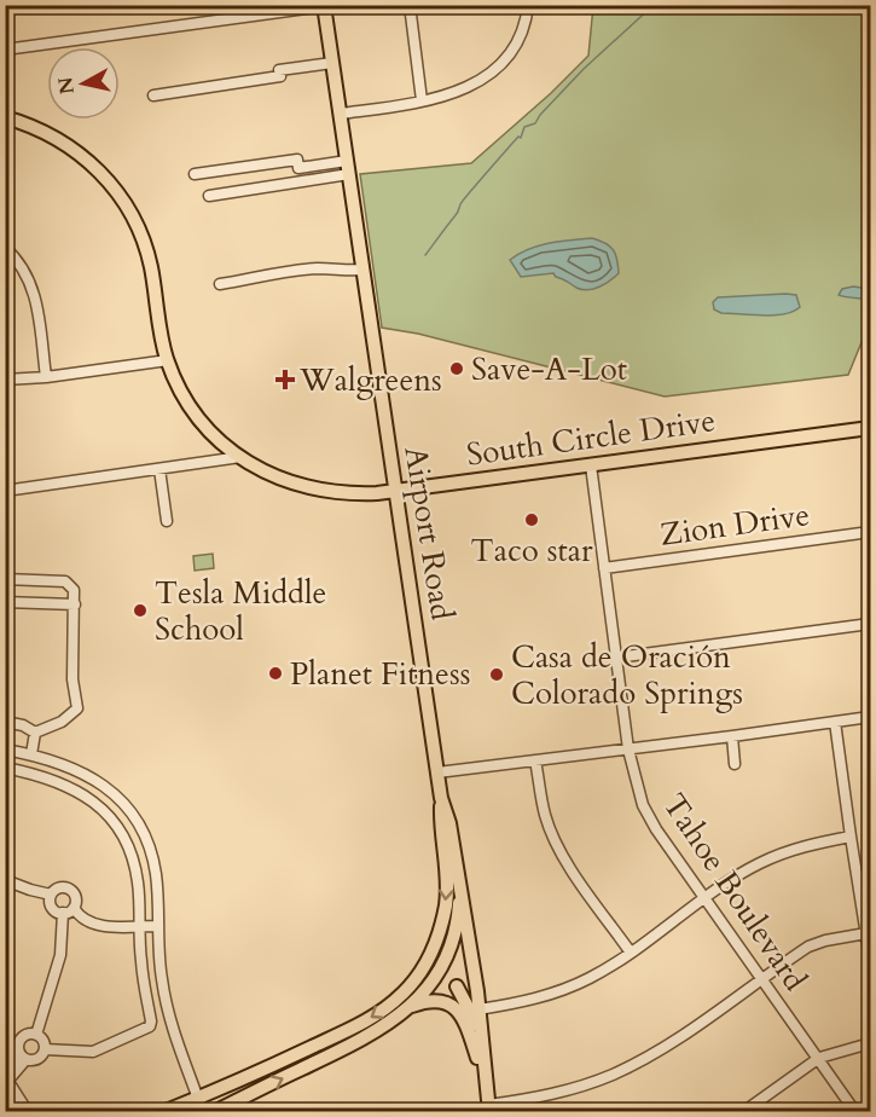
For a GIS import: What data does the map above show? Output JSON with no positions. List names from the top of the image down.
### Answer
{
  "streets": {
    "main road": ["South Circle Drive", "Airport Road"],
    "street": ["Zion Drive", "Tahoe Boulevard"]
  },
  "crossings": [
    ["South Circle Drive", "Airport Road"],
    ["South Circle Drive", "Tahoe Boulevard"],
    ["Zion Drive", "Tahoe Boulevard"]
  ],
  "places": {
    "other": [
      "Save-A-Lot",
      "Taco star",
      "Tesla Middle School",
      "Planet Fitness",
      "Casa de Oración Colorado Springs"
    ],
    "health": ["Walgreens"]
  },
  "north": "left"
}
